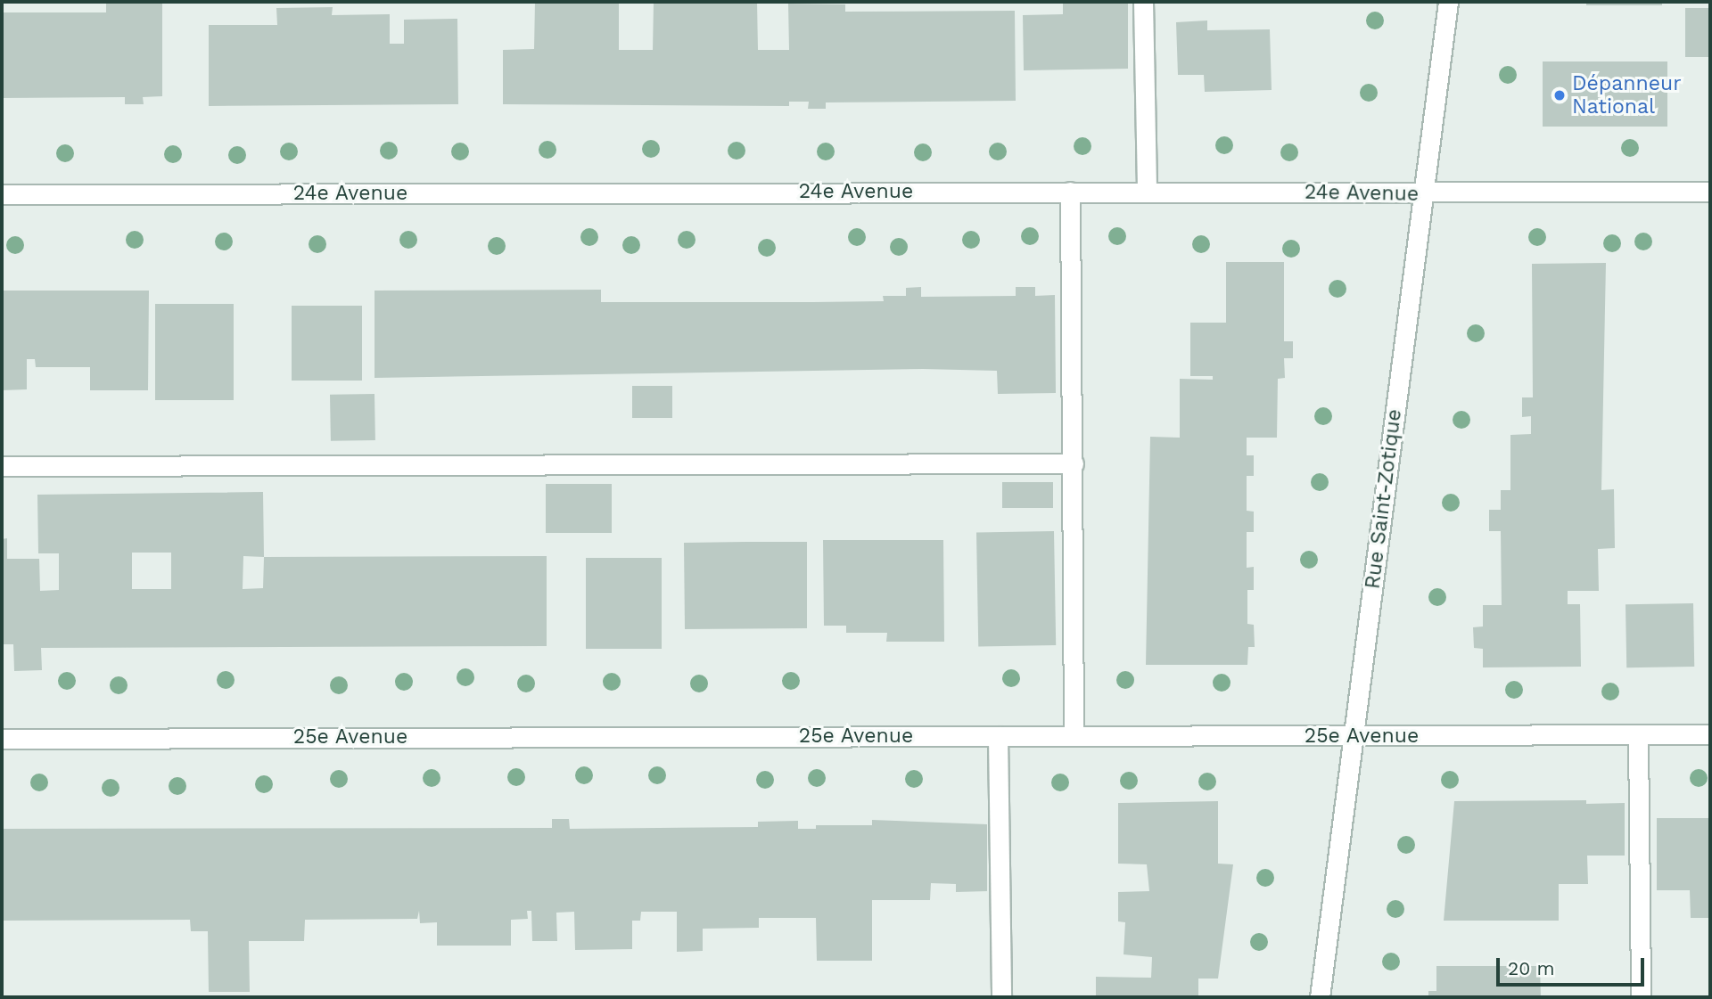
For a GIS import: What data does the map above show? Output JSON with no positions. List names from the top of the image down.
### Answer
{
  "streets": {
    "street": ["24e Avenue", "Rue Saint-Zotique", "25e Avenue"]
  },
  "crossings": [
    ["24e Avenue", "Rue Saint-Zotique"],
    ["Rue Saint-Zotique", "25e Avenue"]
  ],
  "places": ["Dépanneur National"],
  "scale_bar": "20 m"
}
